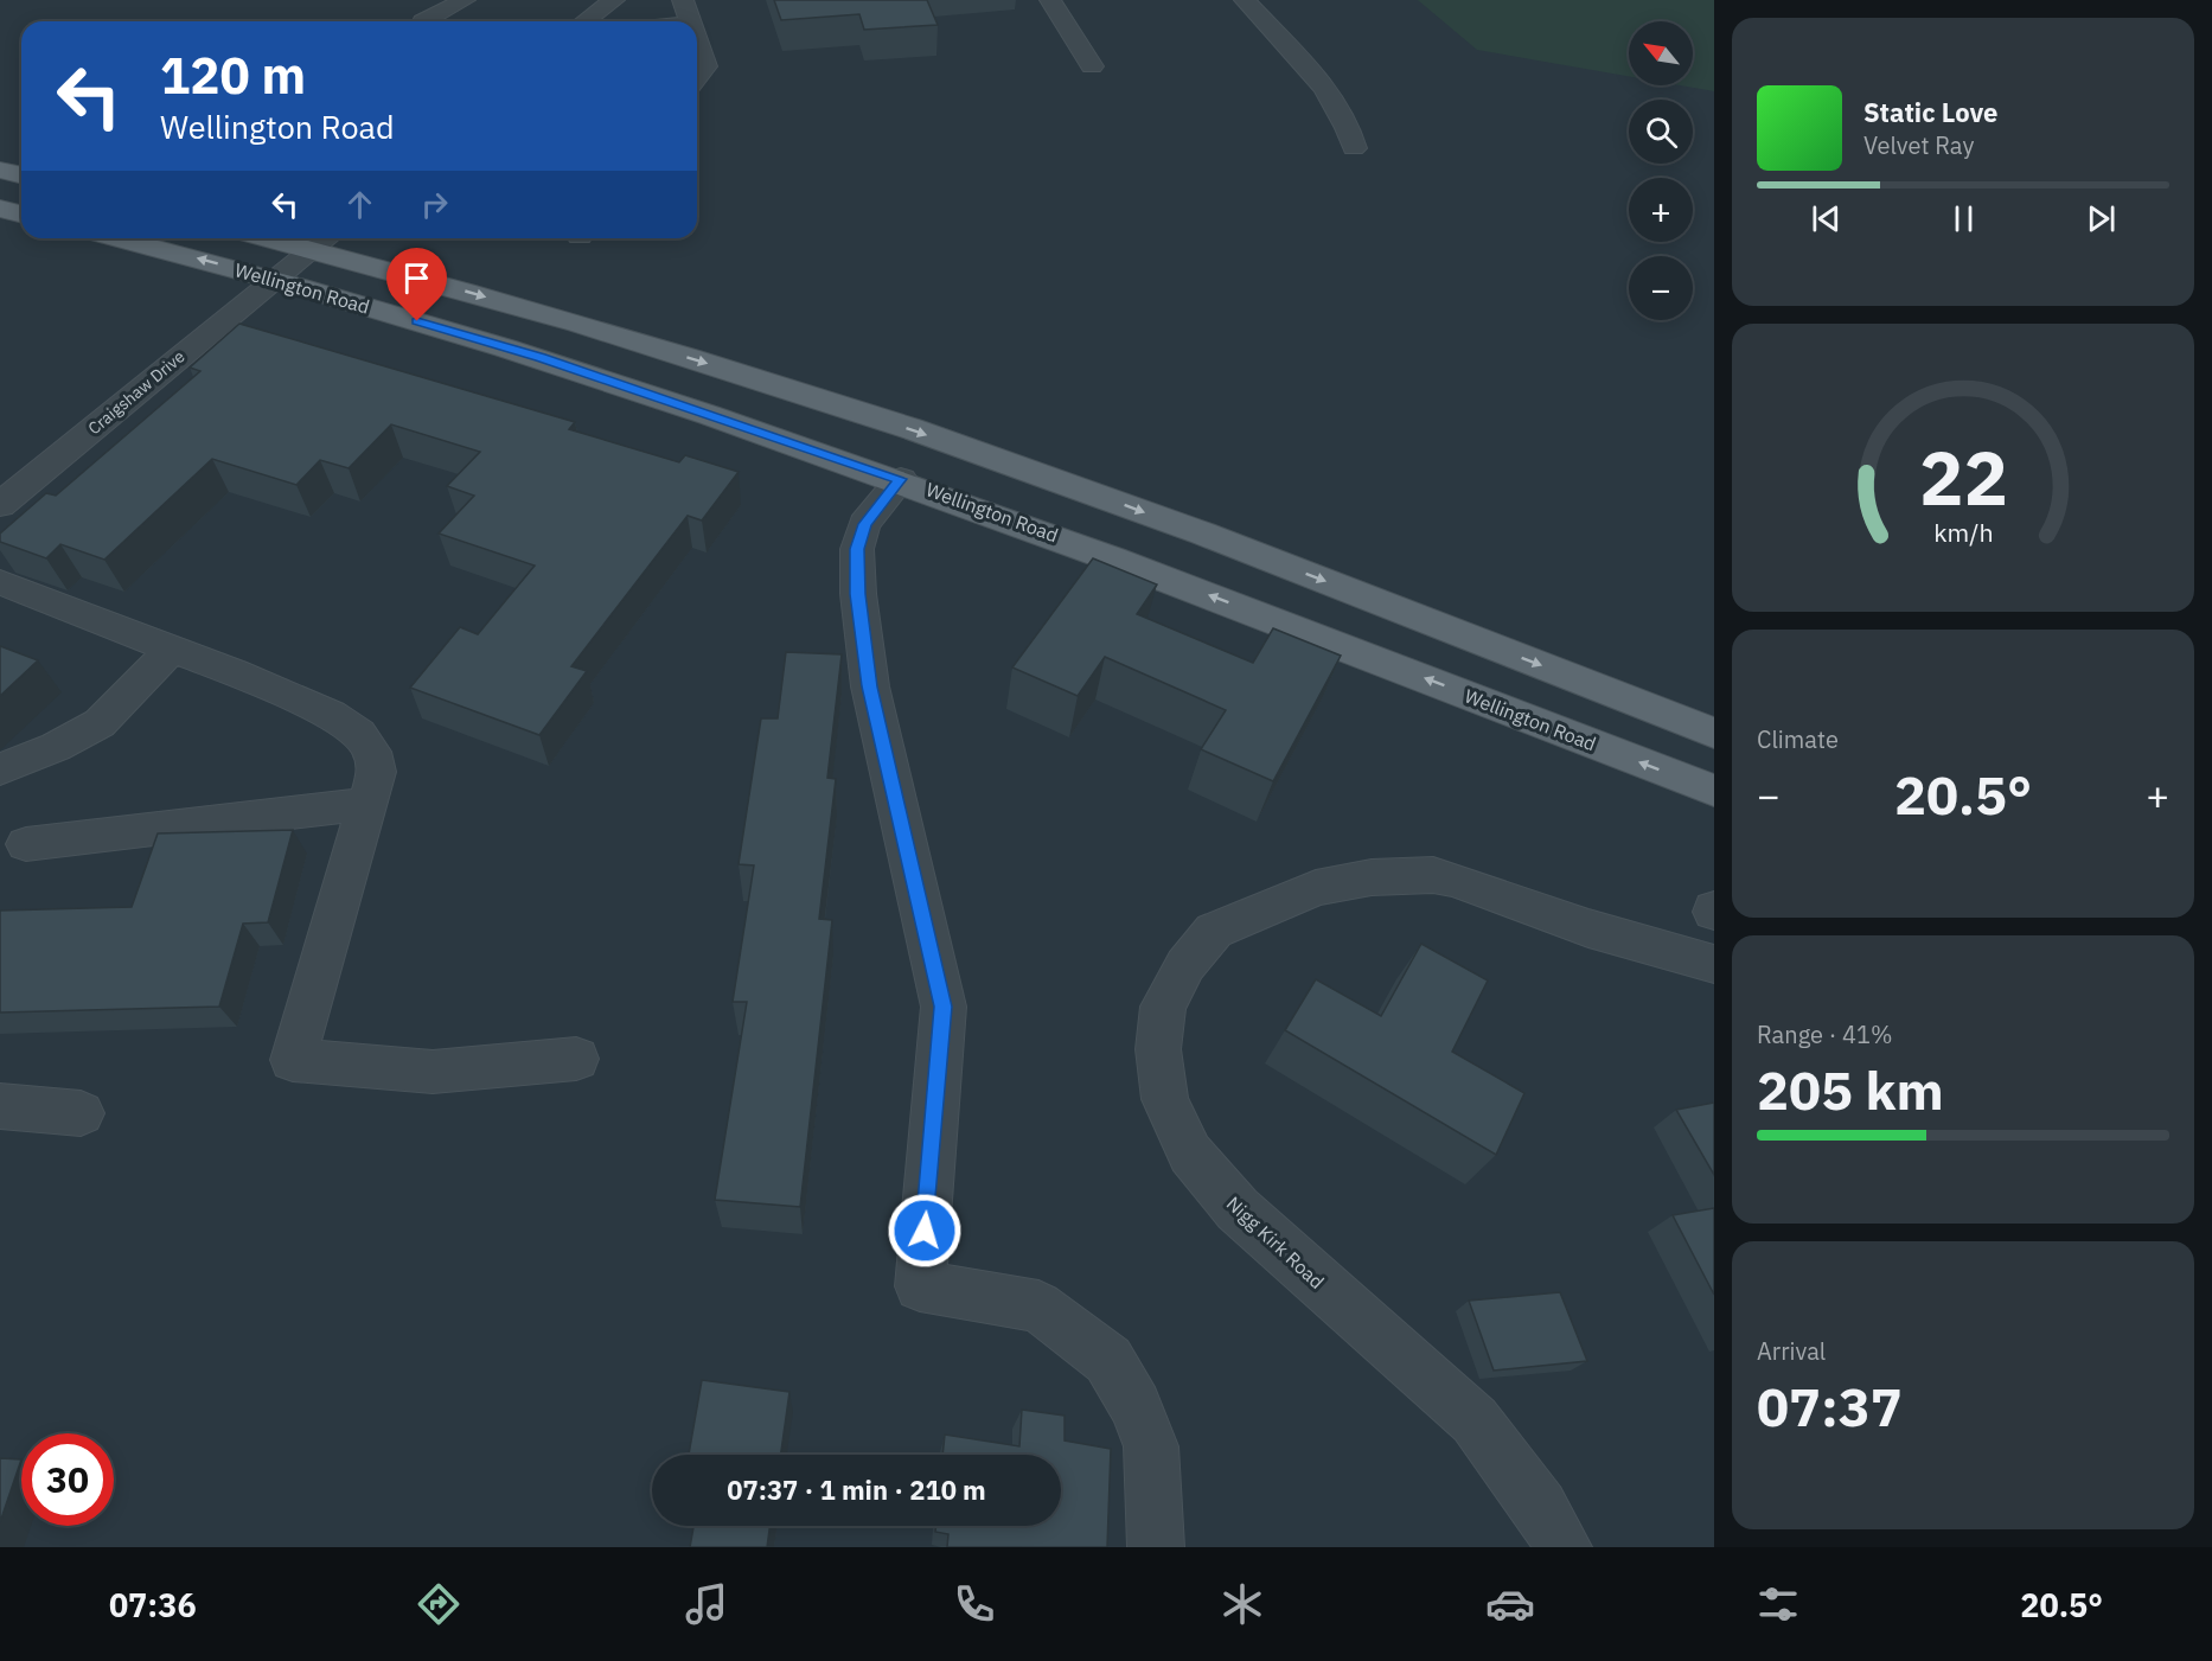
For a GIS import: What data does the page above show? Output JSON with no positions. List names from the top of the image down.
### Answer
{
  "streets": {
    "main road": ["Wellington Road"],
    "street": ["Craigshaw Drive", "Nigg Kirk Road"]
  },
  "crossings": [
    ["Wellington Road", "Craigshaw Drive"]
  ],
  "north": "top left",
  "page": {
    "map_buttons": ["+", "−"],
    "turn": ["120 m", "Wellington Road"],
    "song": ["Static Love", "Velvet Ray"],
    "tile": [
      "Climate",
      ["Range · 41%", "205 km"],
      ["Arrival", "07:37"]
    ],
    "heat": ["−", "20.5°", "+"],
    "limit": "30",
    "trip": "07:37 · 1 min · 210 m",
    "tabs": ["07:36", "20.5°"],
    "gauge": ["22", "km/h"]
  }
}
